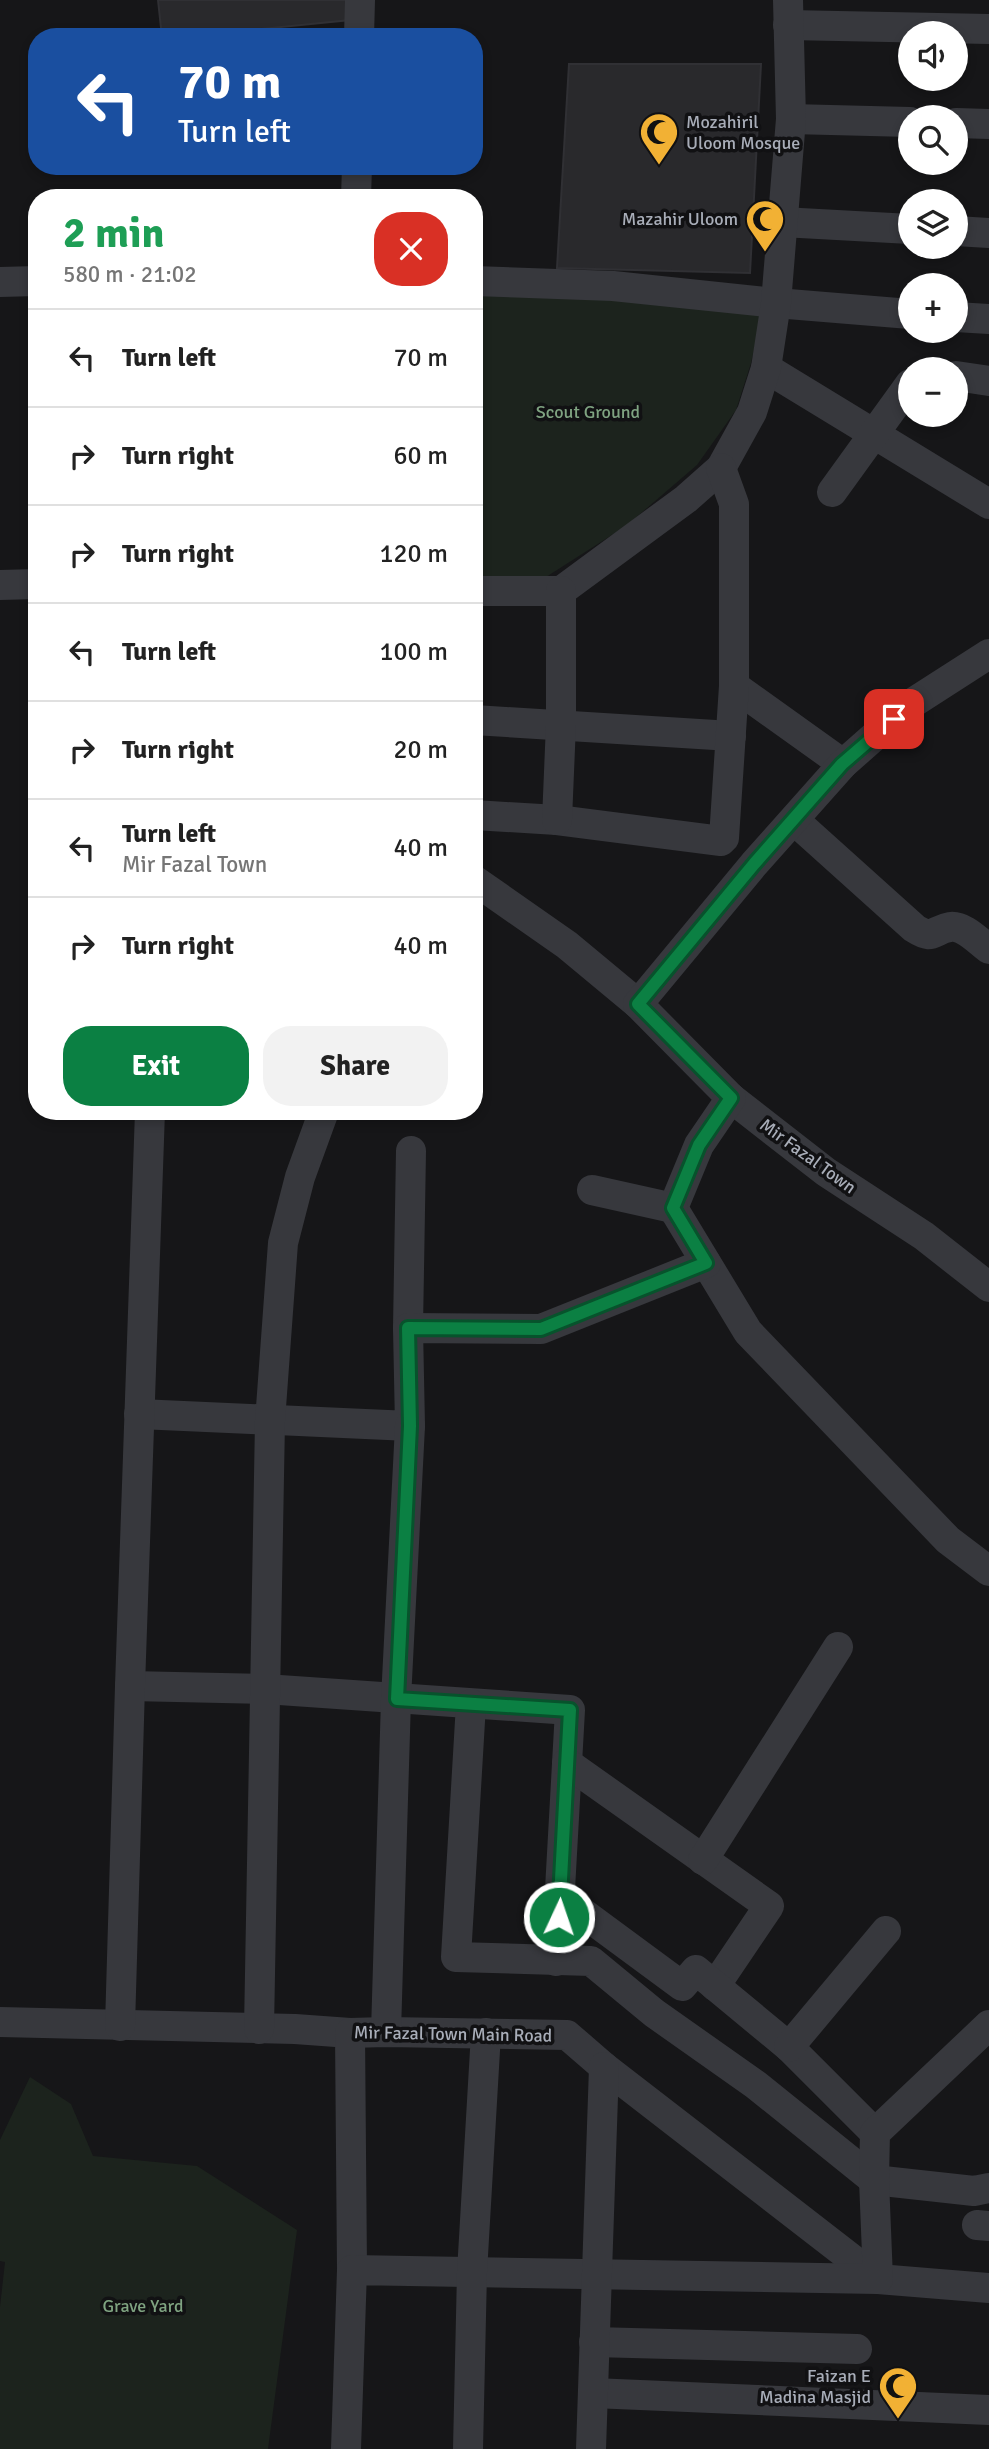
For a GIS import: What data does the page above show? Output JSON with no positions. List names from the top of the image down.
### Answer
{
  "streets": {
    "street": ["Mir Fazal Town", "Mir Fazal Town Main Road"]
  },
  "parks": ["Scout Ground", "Grave Yard"],
  "places": {
    "mosque": ["Mozahiril Uloom Mosque", "Mazahir Uloom", "Faizan E Madina Masjid"]
  },
  "page": {
    "map_buttons": ["+", "−"],
    "turn": ["70 m", "Turn left"],
    "heading": ["2 min", "580 m · 21:02"],
    "list": [
      {
        "name": "Turn left",
        "value": "70 m"
      },
      {
        "name": "Turn right",
        "value": "60 m"
      },
      {
        "name": "Turn right",
        "value": "120 m"
      },
      {
        "name": "Turn left",
        "value": "100 m"
      },
      {
        "name": "Turn right",
        "value": "20 m"
      },
      {
        "name": "Turn left",
        "note": "Mir Fazal Town",
        "value": "40 m"
      },
      {
        "name": "Turn right",
        "value": "40 m"
      }
    ],
    "buttons": ["Exit", "Share"]
  }
}
